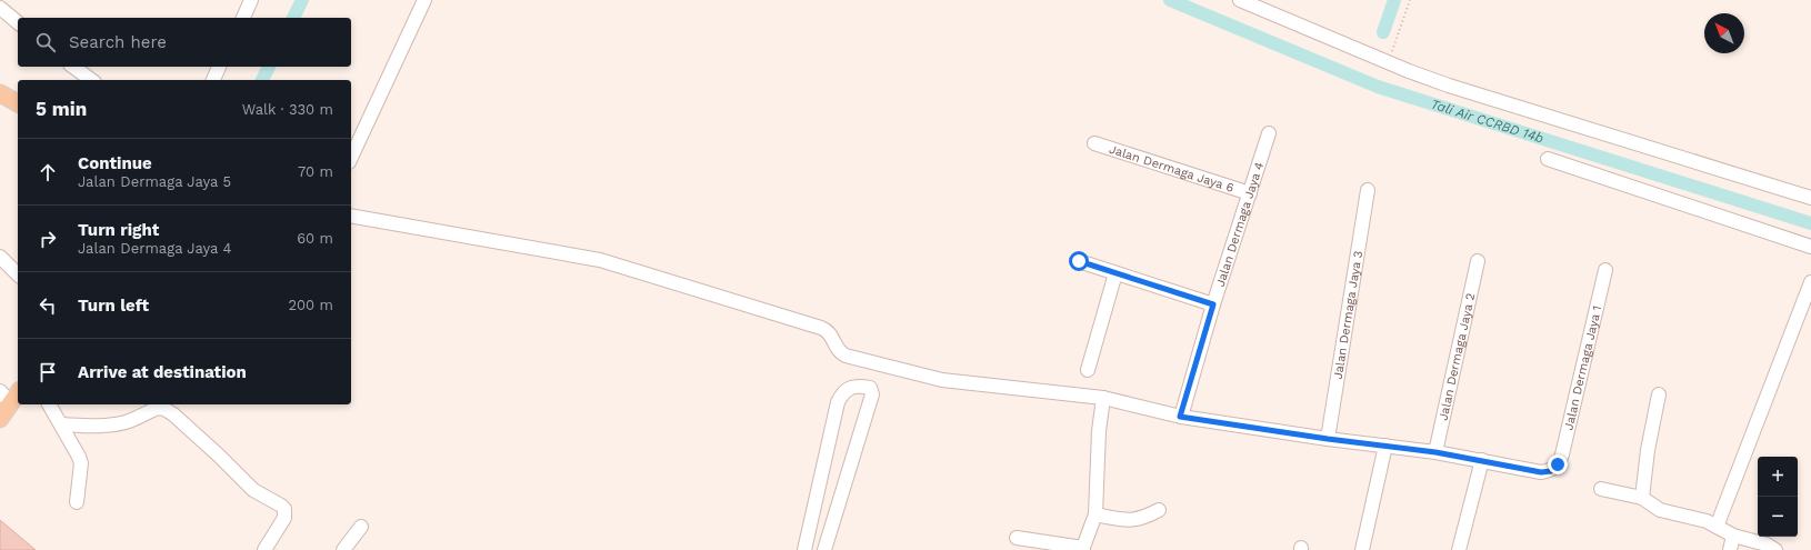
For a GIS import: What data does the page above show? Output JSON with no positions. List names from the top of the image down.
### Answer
{
  "streets": {
    "street": [
      "Jalan Dermaga Jaya 6",
      "Jalan Dermaga Jaya 4",
      "Jalan Dermaga Jaya 3",
      "Jalan Dermaga Jaya 2",
      "Jalan Dermaga Jaya 1"
    ]
  },
  "crossings": [
    ["Jalan Dermaga Jaya 6", "Jalan Dermaga Jaya 4"]
  ],
  "water": ["Tali Air CCRBD 14b"],
  "north": "top left",
  "page": {
    "search": "Search here",
    "heading": ["5 min", "Walk · 330 m"],
    "list": [
      ["Continue", "Jalan Dermaga Jaya 5", "70 m"],
      ["Turn right", "Jalan Dermaga Jaya 4", "60 m"],
      ["Turn left", "200 m"],
      "Arrive at destination"
    ],
    "map_buttons": ["+", "−"]
  }
}
